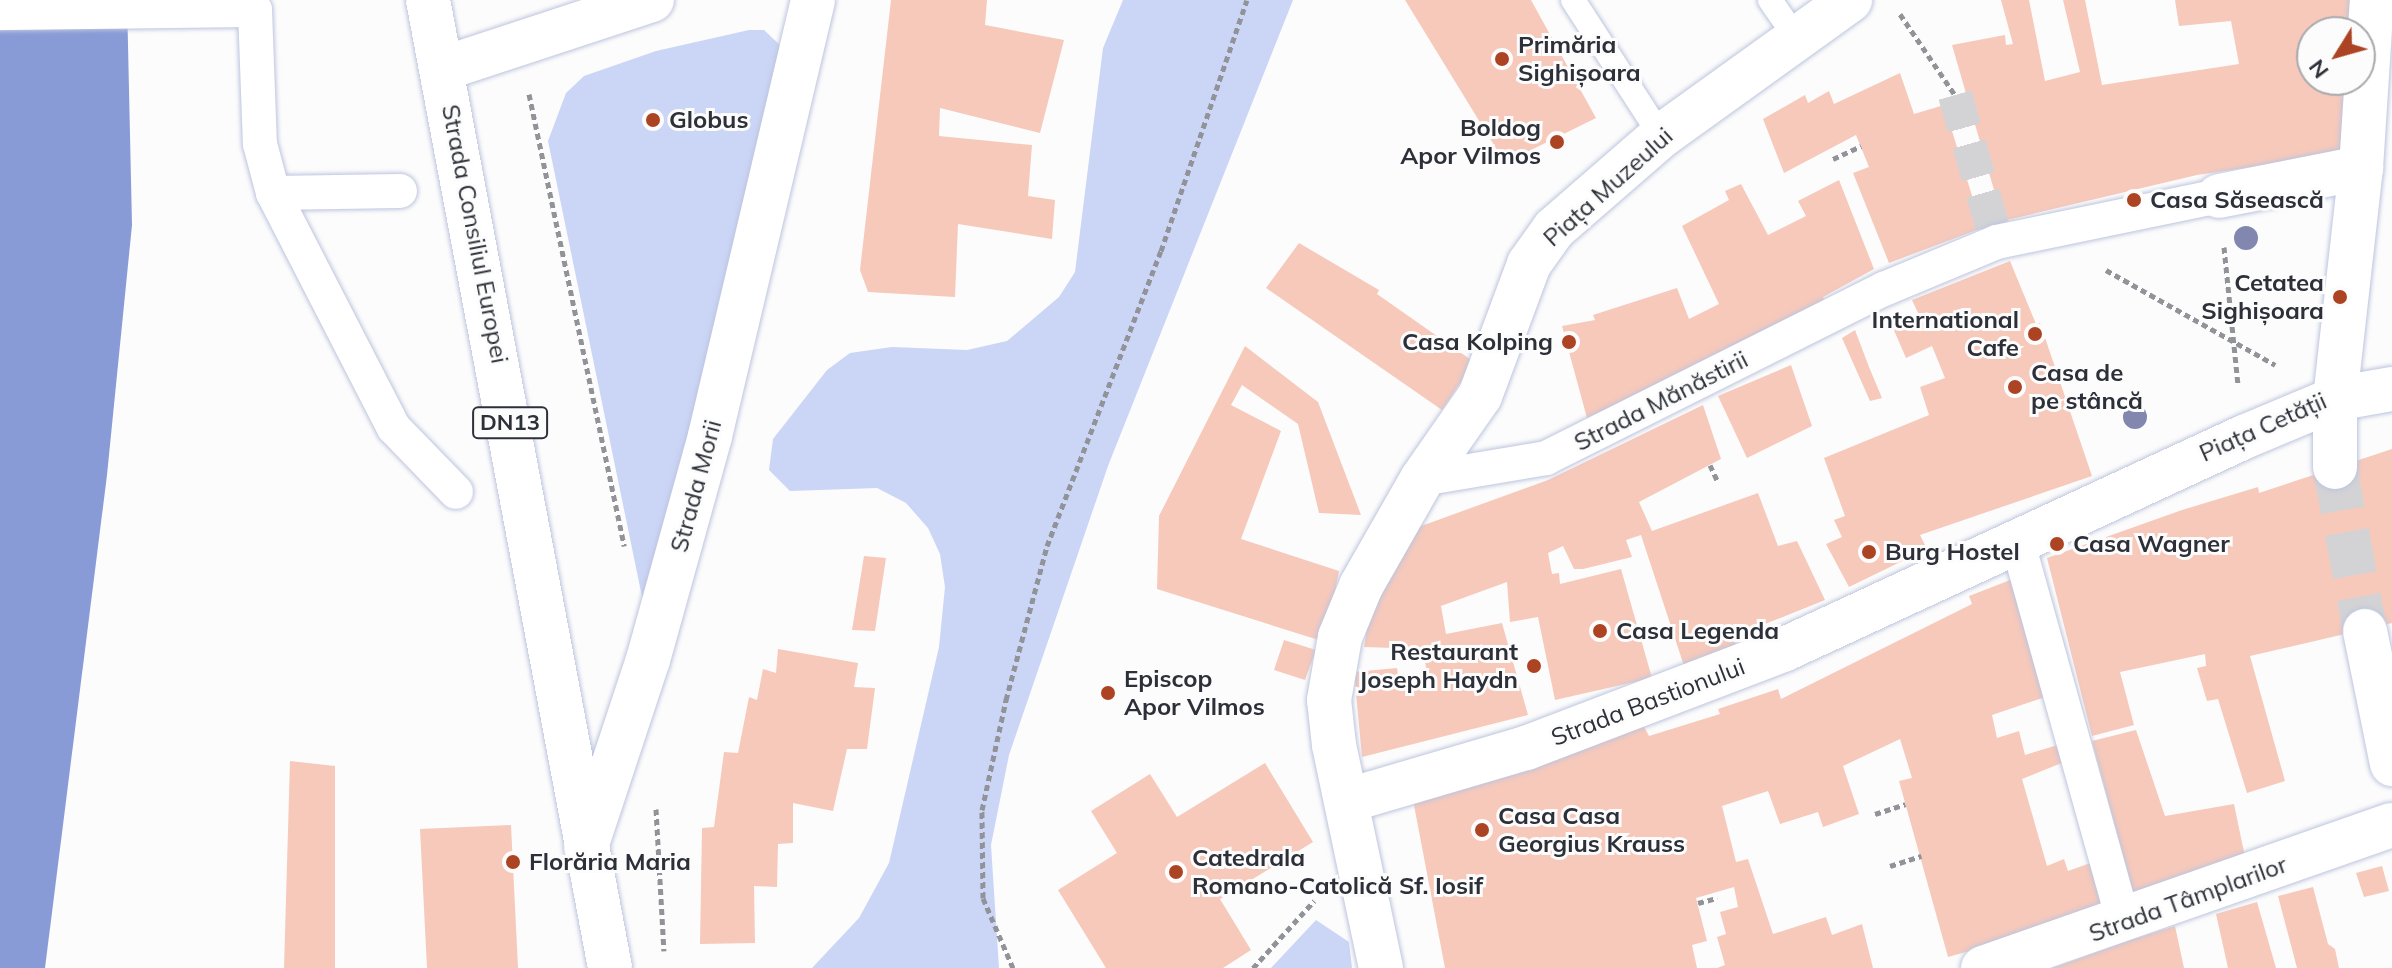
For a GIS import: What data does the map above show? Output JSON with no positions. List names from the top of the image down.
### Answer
{
  "streets": {
    "main road": [
      "Piața Muzeului",
      "Strada Consiliul Europei",
      "DN13",
      "Piața Cetății",
      "Strada Morii",
      "Strada Bastionului",
      "Strada Tâmplarilor"
    ],
    "street": ["Strada Mănăstirii"]
  },
  "crossings": [
    ["Piața Muzeului", "Strada Mănăstirii"],
    ["Strada Consiliul Europei", "Strada Morii"],
    ["Piața Cetății", "Strada Bastionului"]
  ],
  "places": [
    "Primăria Sighișoara",
    "Globus",
    "Boldog Apor Vilmos",
    "Casa Săsească",
    "Cetatea Sighișoara",
    "International Cafe",
    "Casa Kolping",
    "Casa de pe stâncă",
    "Casa Wagner",
    "Burg Hostel",
    "Casa Legenda",
    "Restaurant Joseph Haydn",
    "Episcop Apor Vilmos",
    "Casa Casa Georgius Krauss",
    "Florăria Maria",
    "Catedrala Romano-Catolică Sf. Iosif"
  ],
  "north": "bottom left"
}
